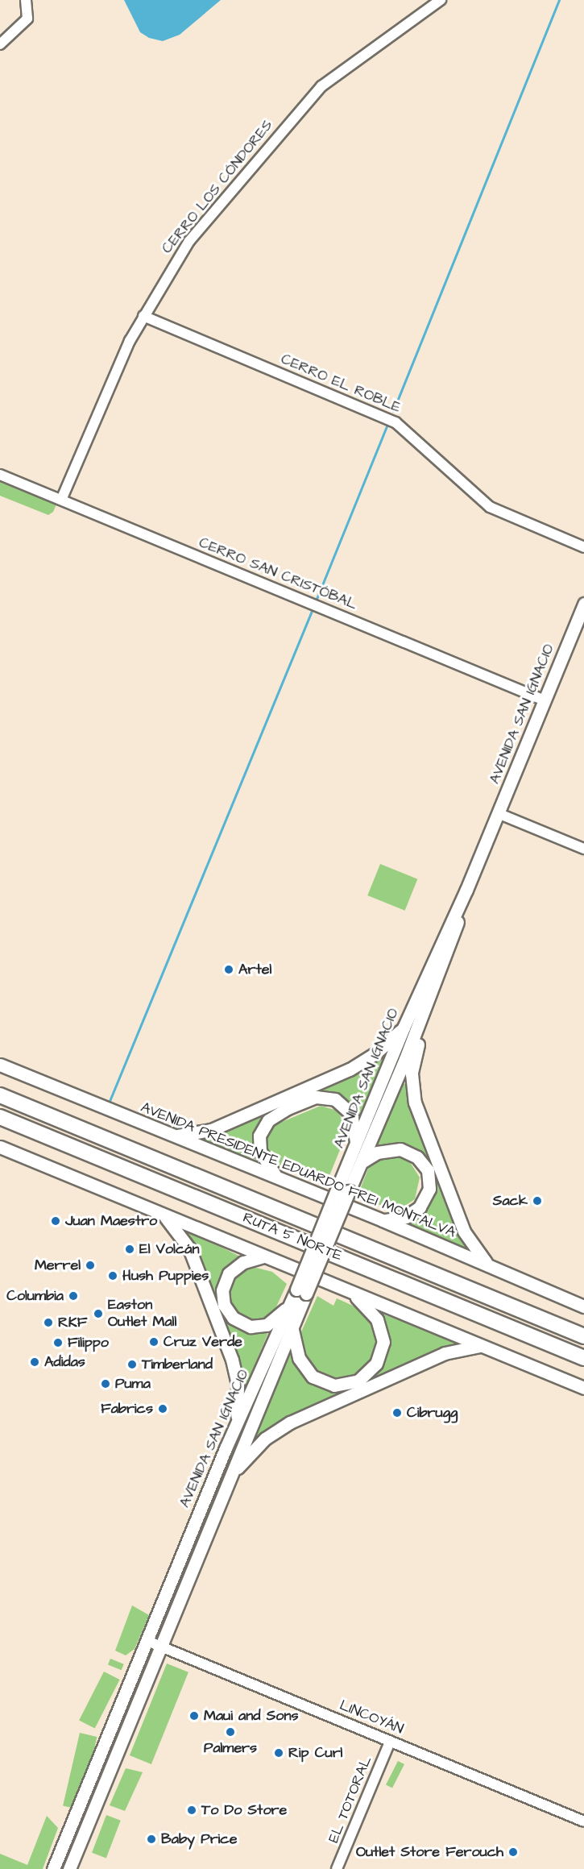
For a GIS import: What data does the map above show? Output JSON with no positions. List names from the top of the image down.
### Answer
{
  "streets": {
    "highway": ["RUTA 5 NORTE"],
    "main road": ["AVENIDA SAN IGNACIO", "AVENIDA PRESIDENTE EDUARDO FREI MONTALVA"],
    "street": [
      "CERRO LOS CÓNDORES",
      "CERRO EL ROBLE",
      "CERRO SAN CRISTÓBAL",
      "LINCOYÁN",
      "EL TOTORAL"
    ]
  },
  "crossings": [
    ["CERRO LOS CÓNDORES", "CERRO EL ROBLE"],
    ["CERRO LOS CÓNDORES", "CERRO SAN CRISTÓBAL"],
    ["CERRO SAN CRISTÓBAL", "AVENIDA SAN IGNACIO"],
    ["AVENIDA SAN IGNACIO", "LINCOYÁN"],
    ["LINCOYÁN", "EL TOTORAL"]
  ],
  "places": [
    "Artel",
    "Sack",
    "Juan Maestro",
    "El Volcán",
    "Merrel",
    "Hush Puppies",
    "Columbia",
    "Easton Outlet Mall",
    "RKF",
    "Cruz Verde",
    "Filippo",
    "Adidas",
    "Timberland",
    "Puma",
    "Fabrics",
    "Cibrugg",
    "Maui and Sons",
    "Palmers",
    "Rip Curl",
    "To Do Store",
    "Baby Price",
    "Outlet Store Ferouch"
  ]
}
